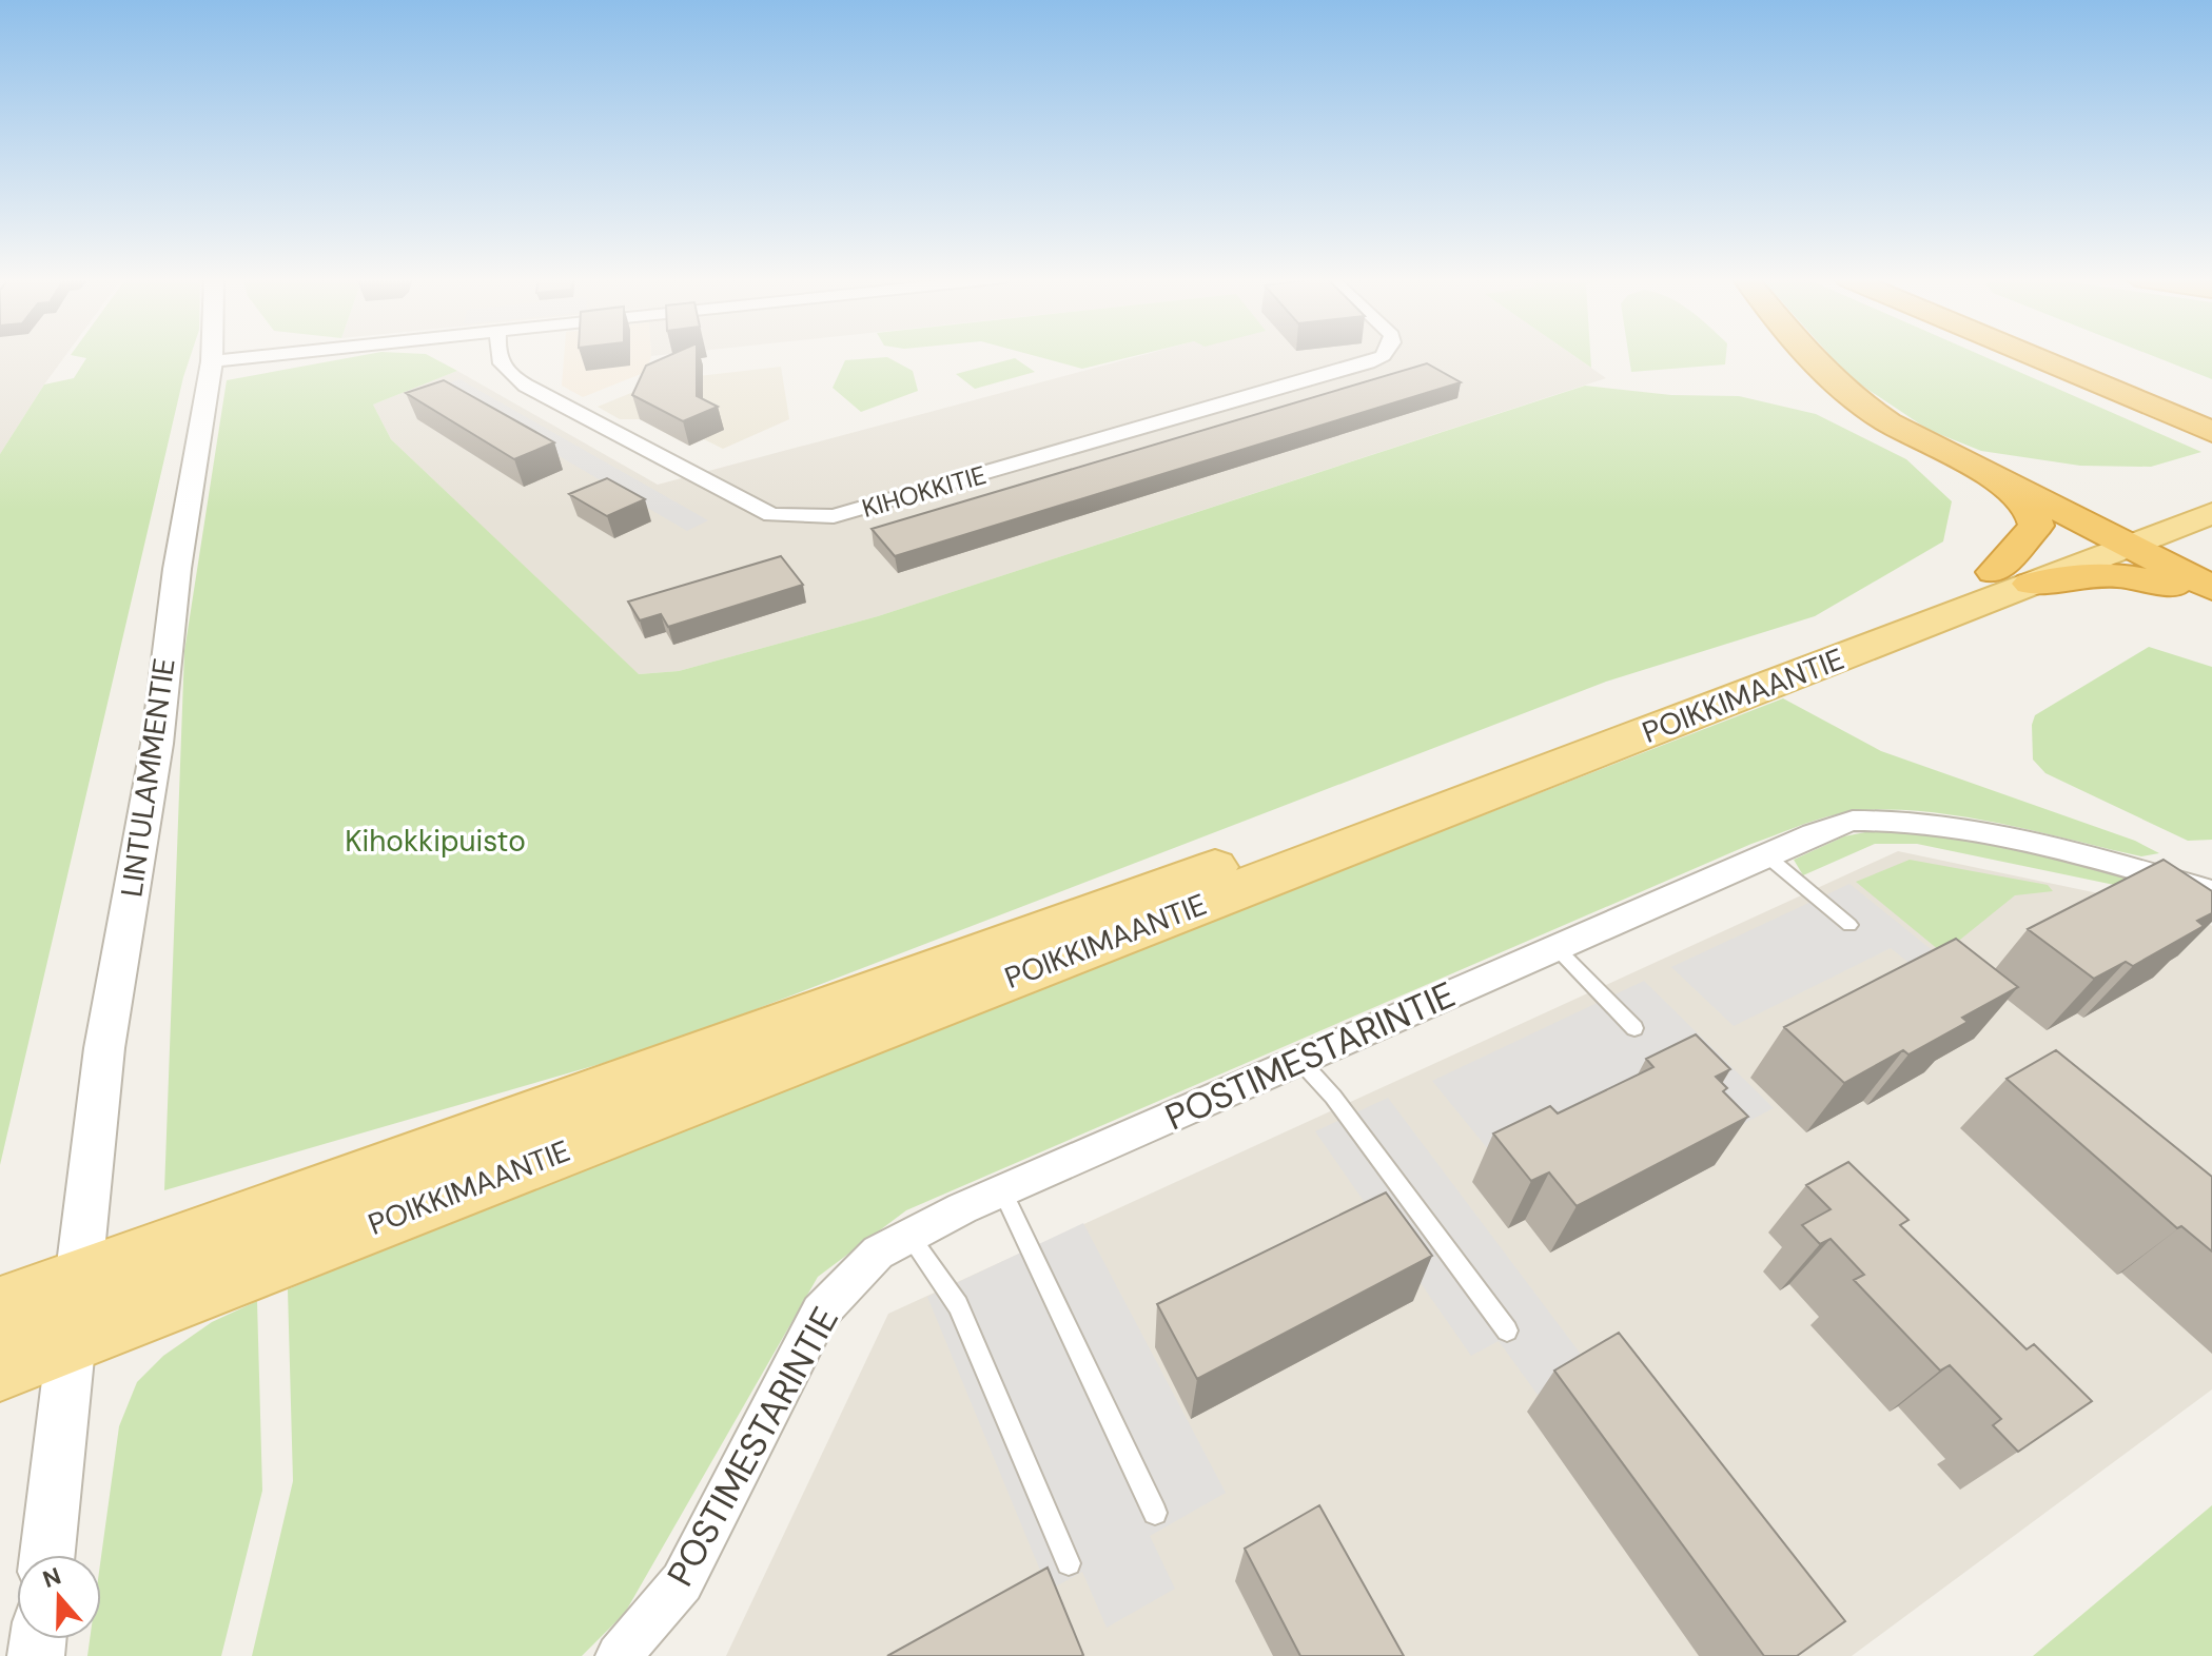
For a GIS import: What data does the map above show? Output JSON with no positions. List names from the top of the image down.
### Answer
{
  "streets": {
    "main road": ["POIKKIMAANTIE"],
    "street": ["KIHOKKITIE", "LINTULAMMENTIE", "POSTIMESTARINTIE"]
  },
  "crossings": [
    ["POIKKIMAANTIE", "LINTULAMMENTIE"]
  ],
  "parks": ["Kihokkipuisto"],
  "north": "top"
}
